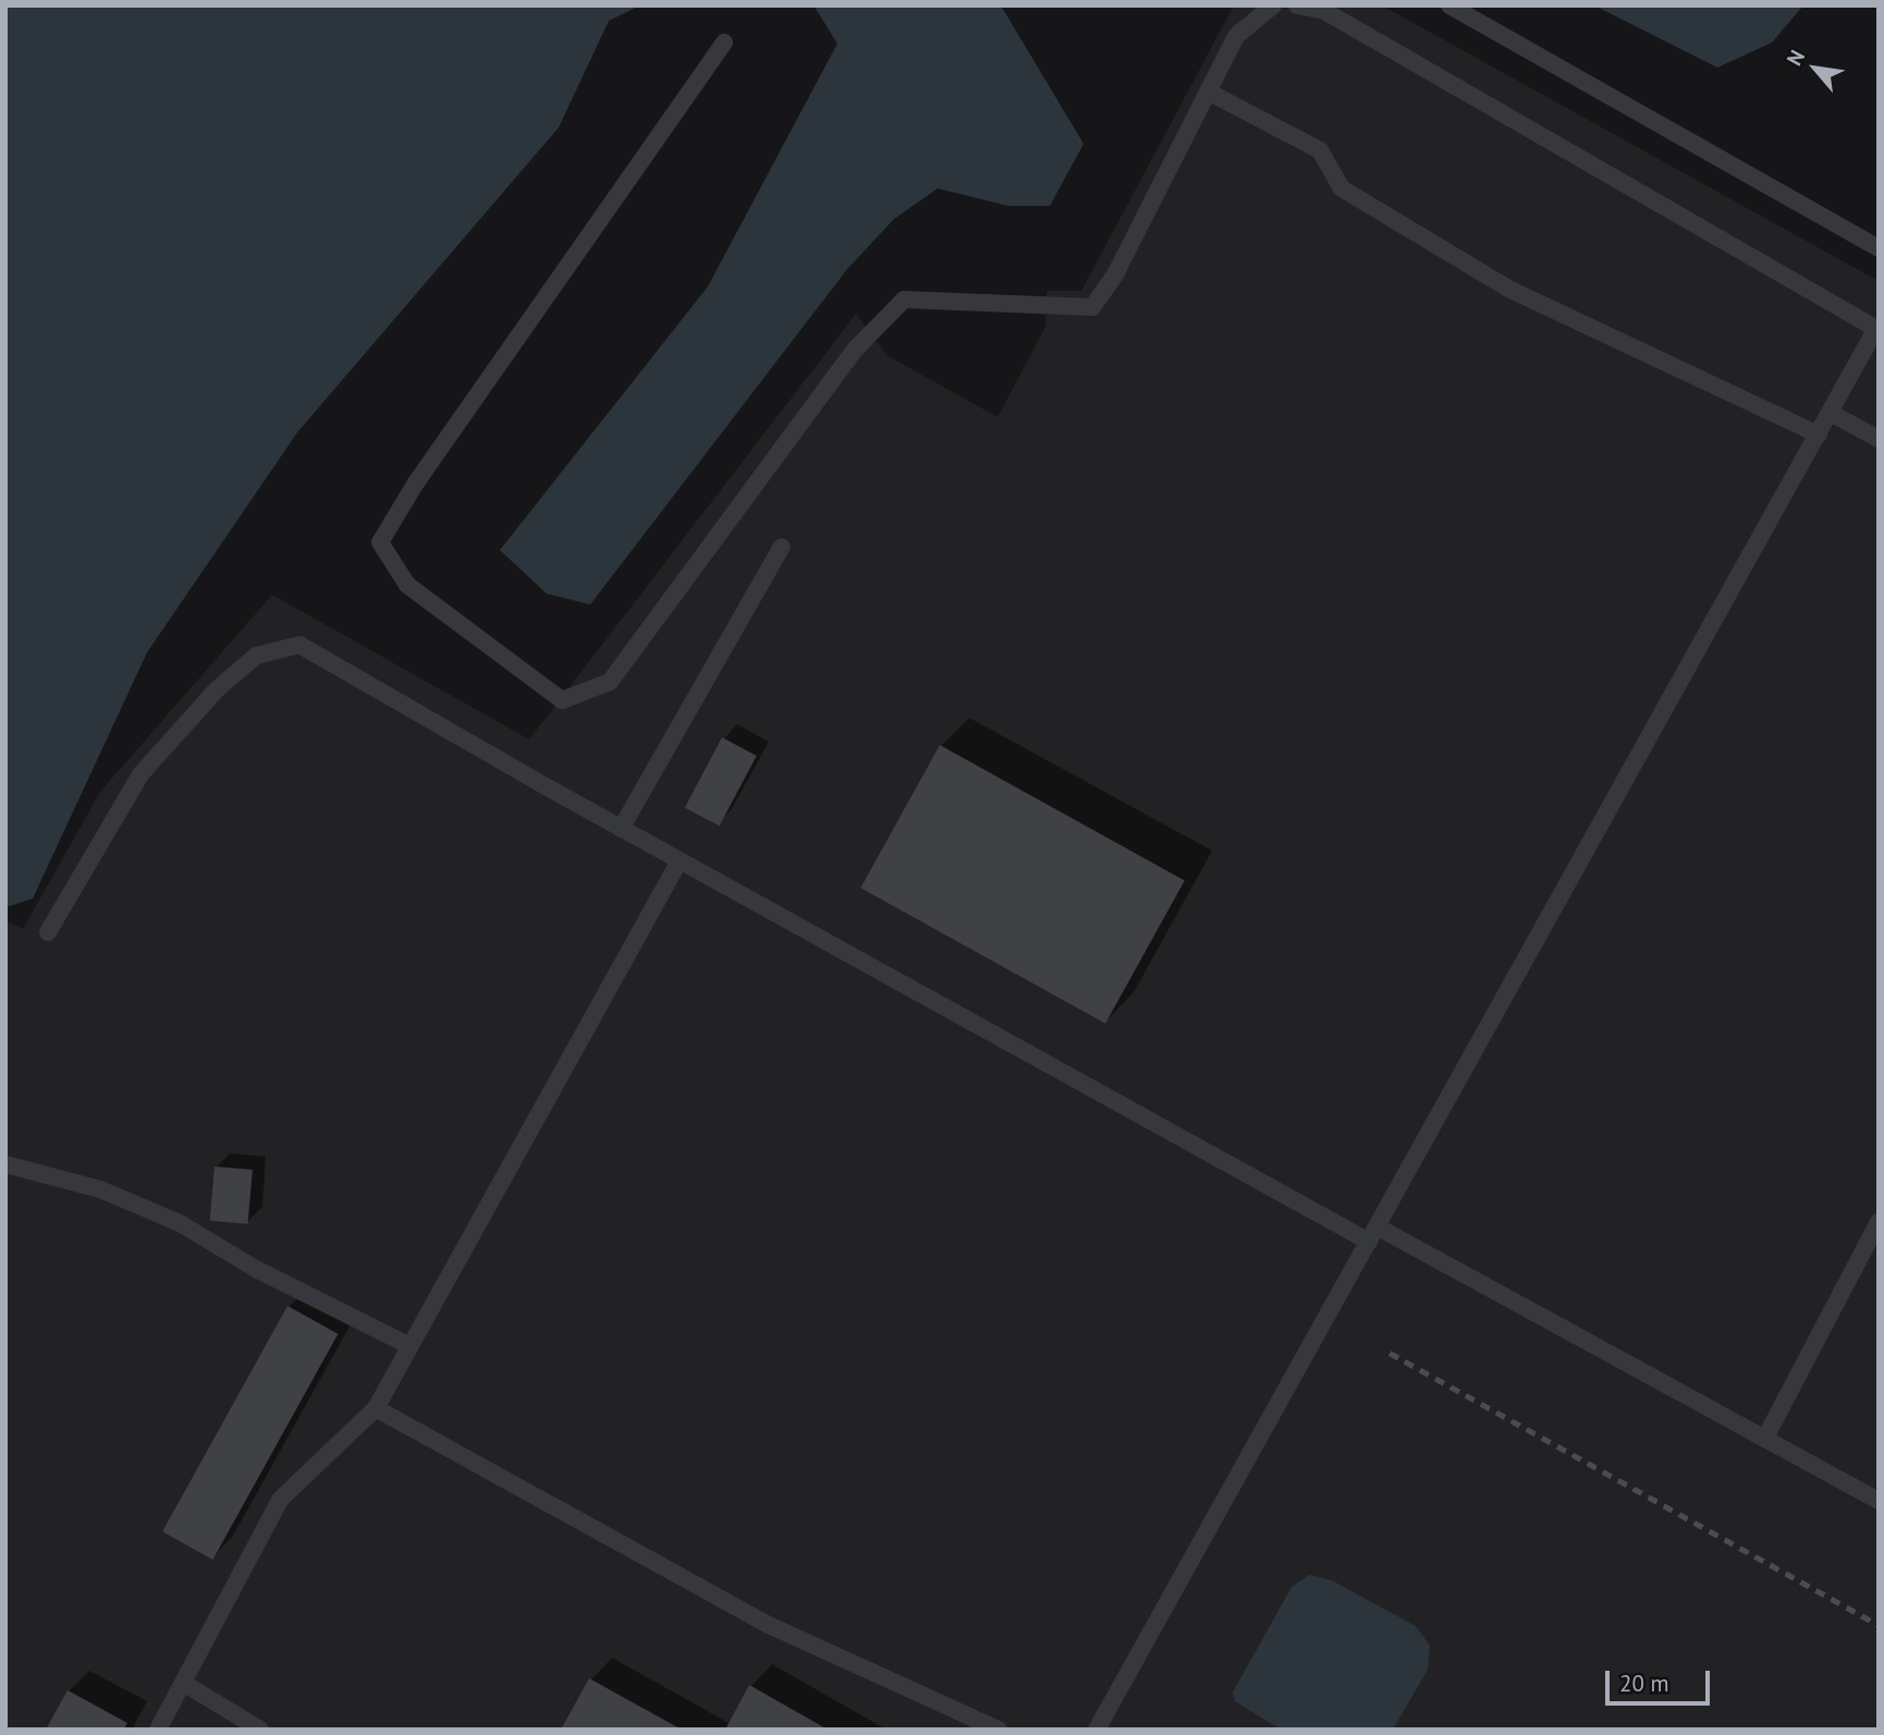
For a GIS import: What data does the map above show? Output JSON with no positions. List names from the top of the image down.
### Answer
{
  "scale_bar": "20 m",
  "north": "top left"
}
